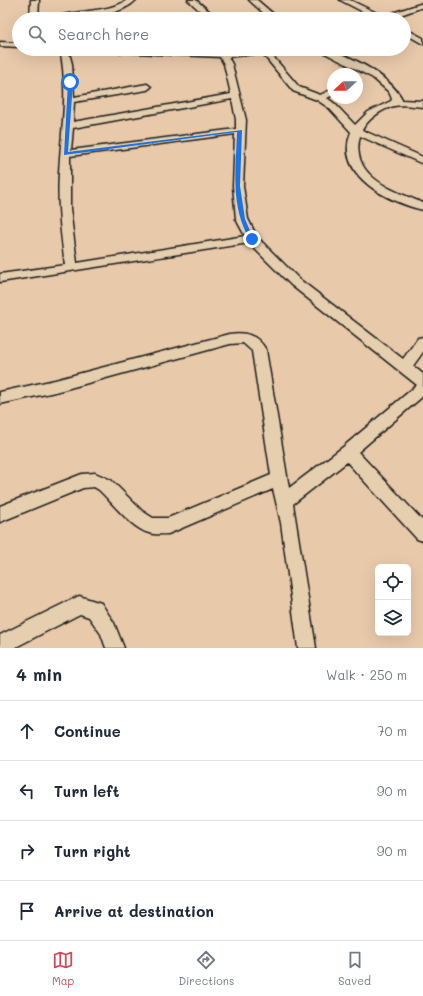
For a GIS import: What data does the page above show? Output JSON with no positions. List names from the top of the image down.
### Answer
{
  "north": "left",
  "page": {
    "search": "Search here",
    "heading": ["4 min", "Walk · 250 m"],
    "list": [
      ["Continue", "70 m"],
      ["Turn left", "90 m"],
      ["Turn right", "90 m"],
      "Arrive at destination"
    ],
    "nav": ["Map", "Directions", "Saved"]
  }
}
